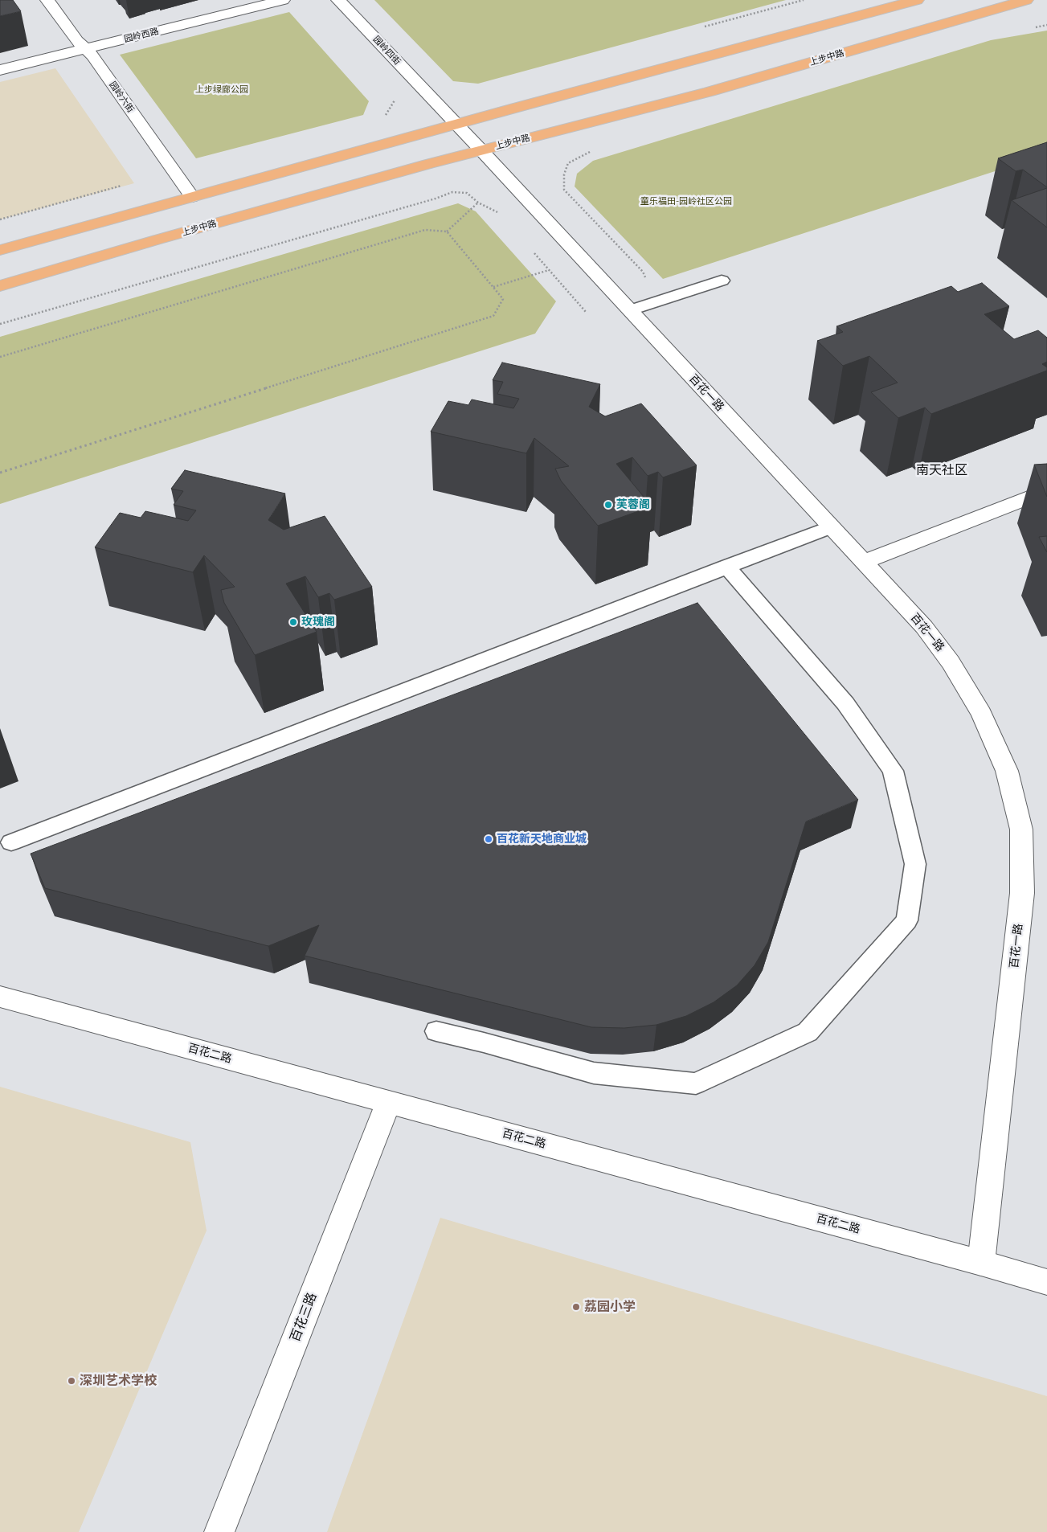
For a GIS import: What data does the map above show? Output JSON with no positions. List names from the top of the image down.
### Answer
{
  "streets": {
    "main road": ["上步中路"],
    "street": [
      "园岭西路",
      "园岭四街",
      "园岭六街",
      "百花一路",
      "百花二路",
      "百花三路"
    ]
  },
  "crossings": [
    ["园岭西路", "园岭六街"],
    ["园岭四街", "百花一路"],
    ["上步中路", "百花一路"],
    ["百花一路", "百花二路"],
    ["百花二路", "百花三路"]
  ],
  "districts": ["南天社区"],
  "parks": ["上步绿廊公园", "童乐福田-园岭社区公园"],
  "places": [
    "芙蓉阁",
    "玫瑰阁",
    "百花新天地商业城",
    "荔园小学",
    "深圳艺术学校"
  ]
}
